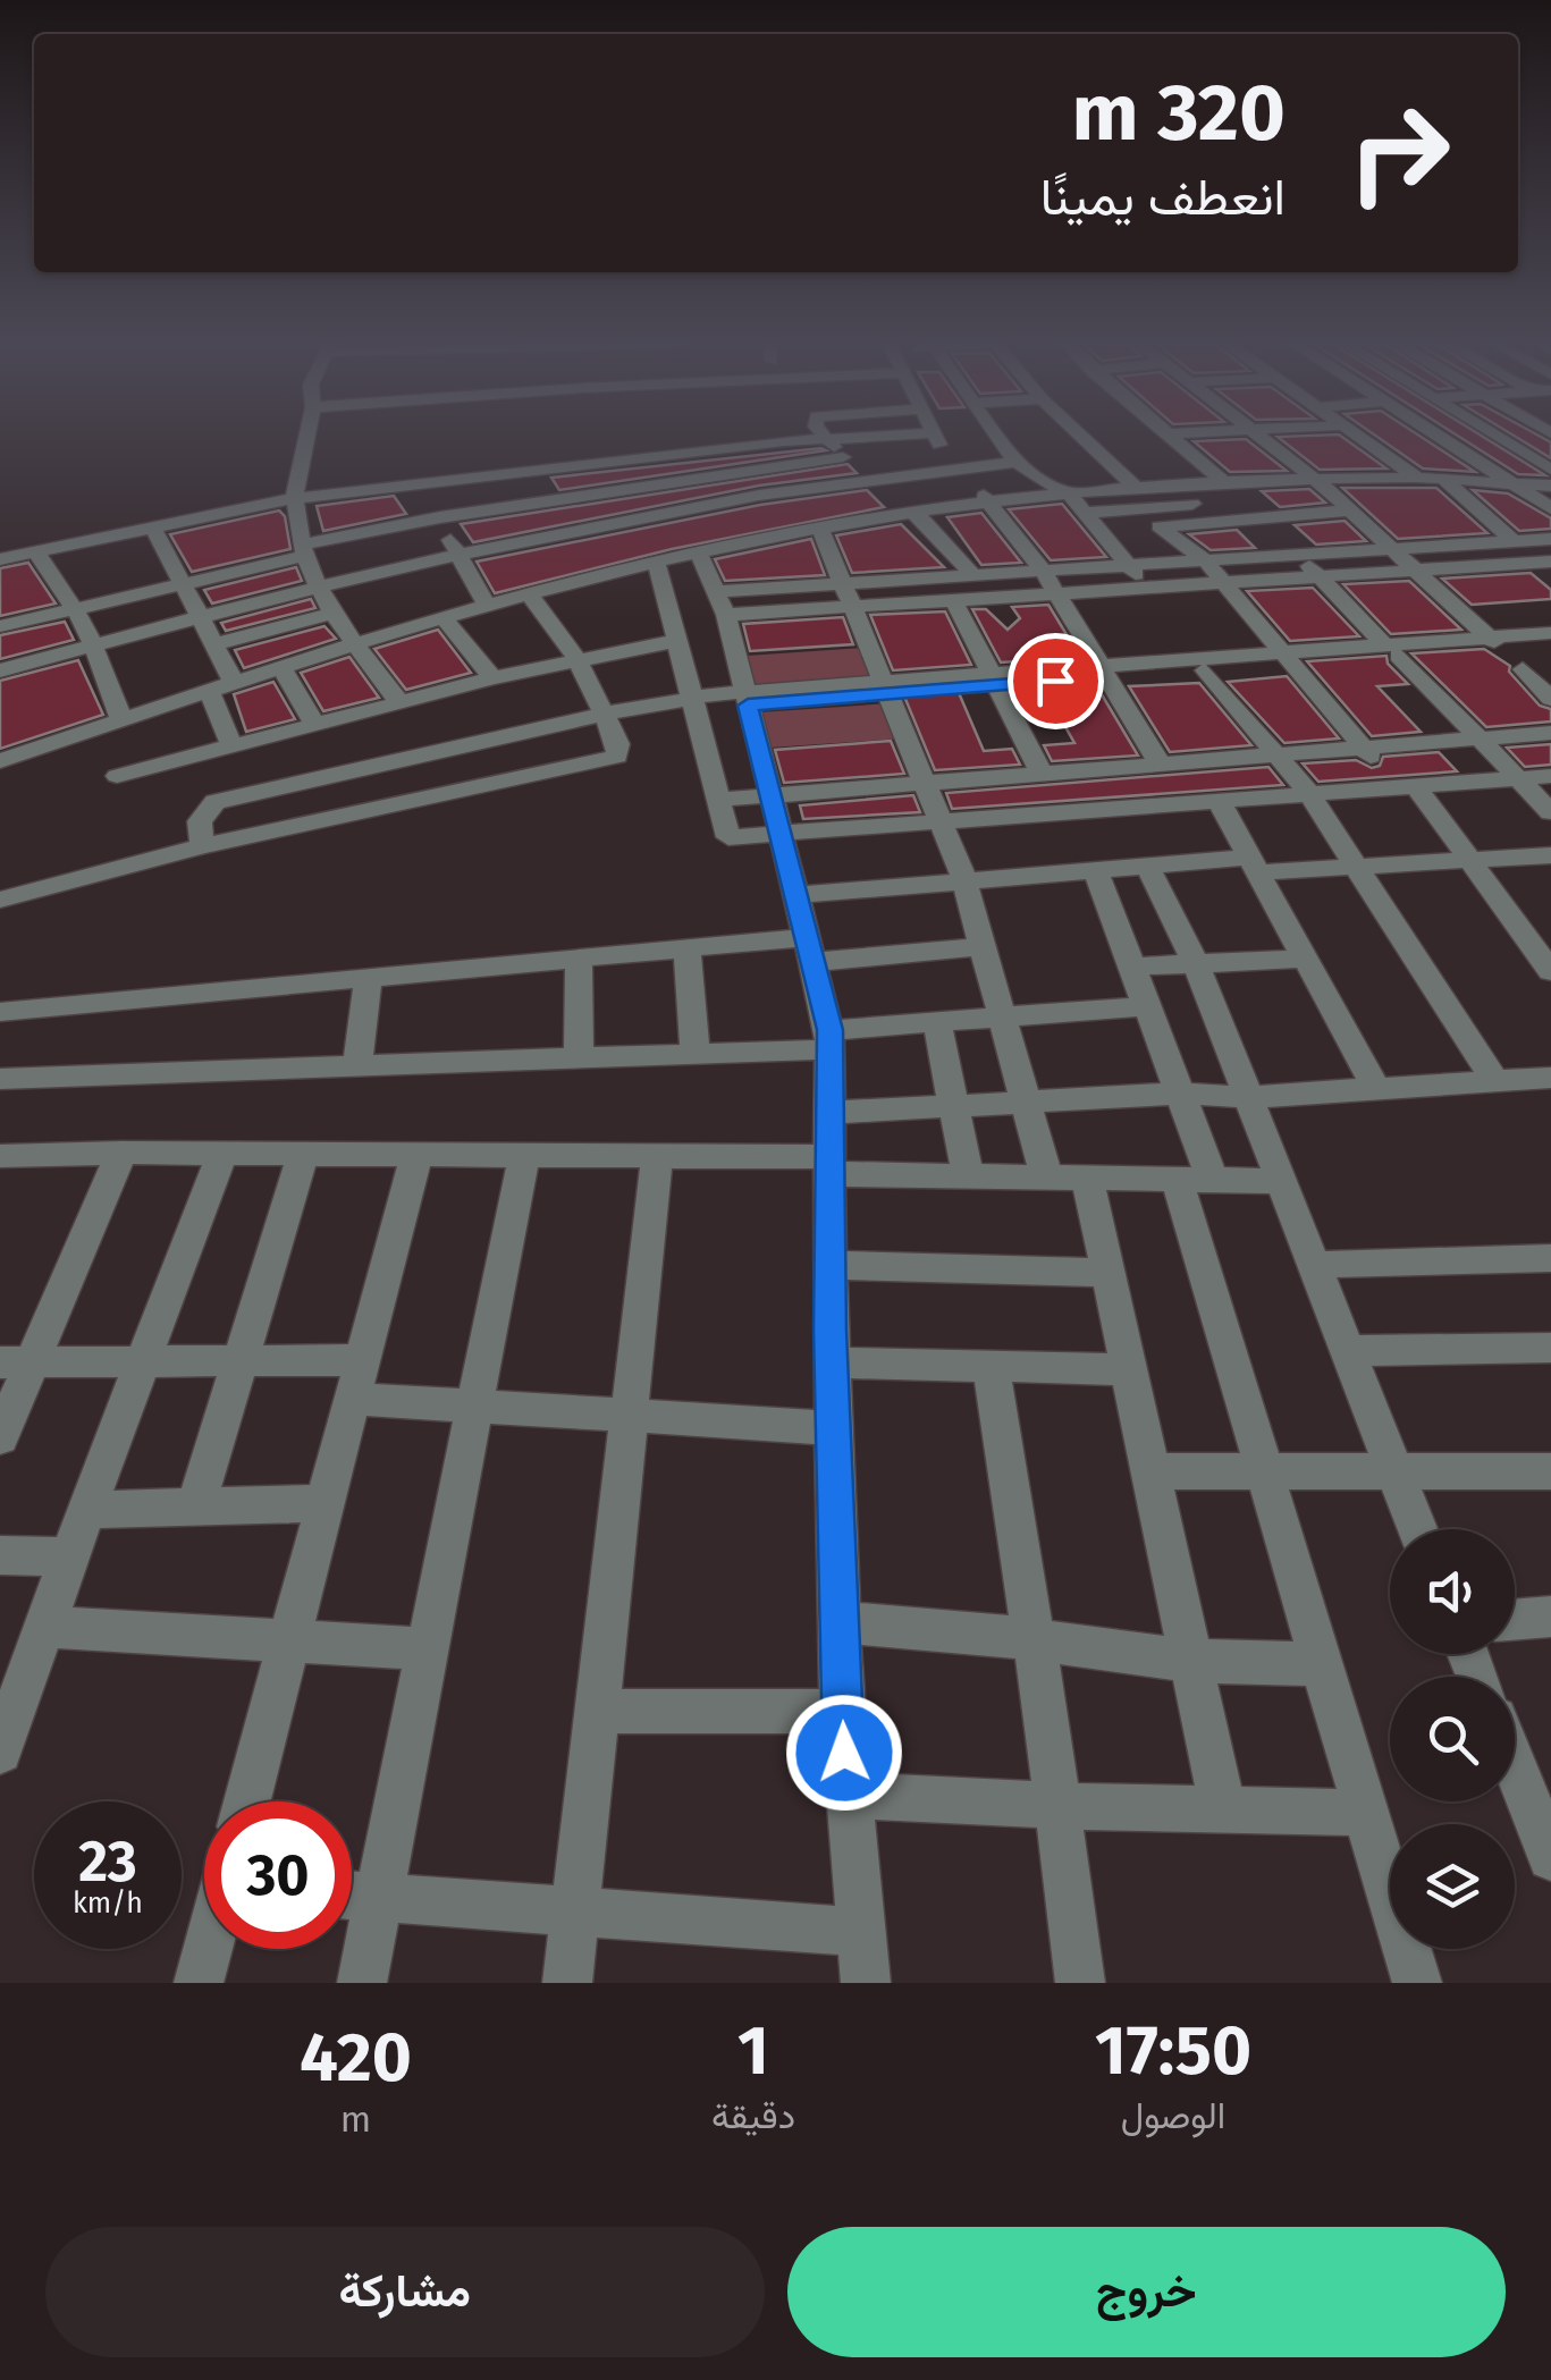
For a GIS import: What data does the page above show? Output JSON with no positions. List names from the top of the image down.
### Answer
{
  "page": {
    "turn": ["320 m", "انعطف يمينًا"],
    "speed": "23 km/h",
    "limit": "30",
    "eta": [
      "17:50",
      "الوصول",
      "1",
      "دقيقة",
      "420",
      "m"
    ],
    "buttons": ["خروج", "مشاركة"]
  }
}
